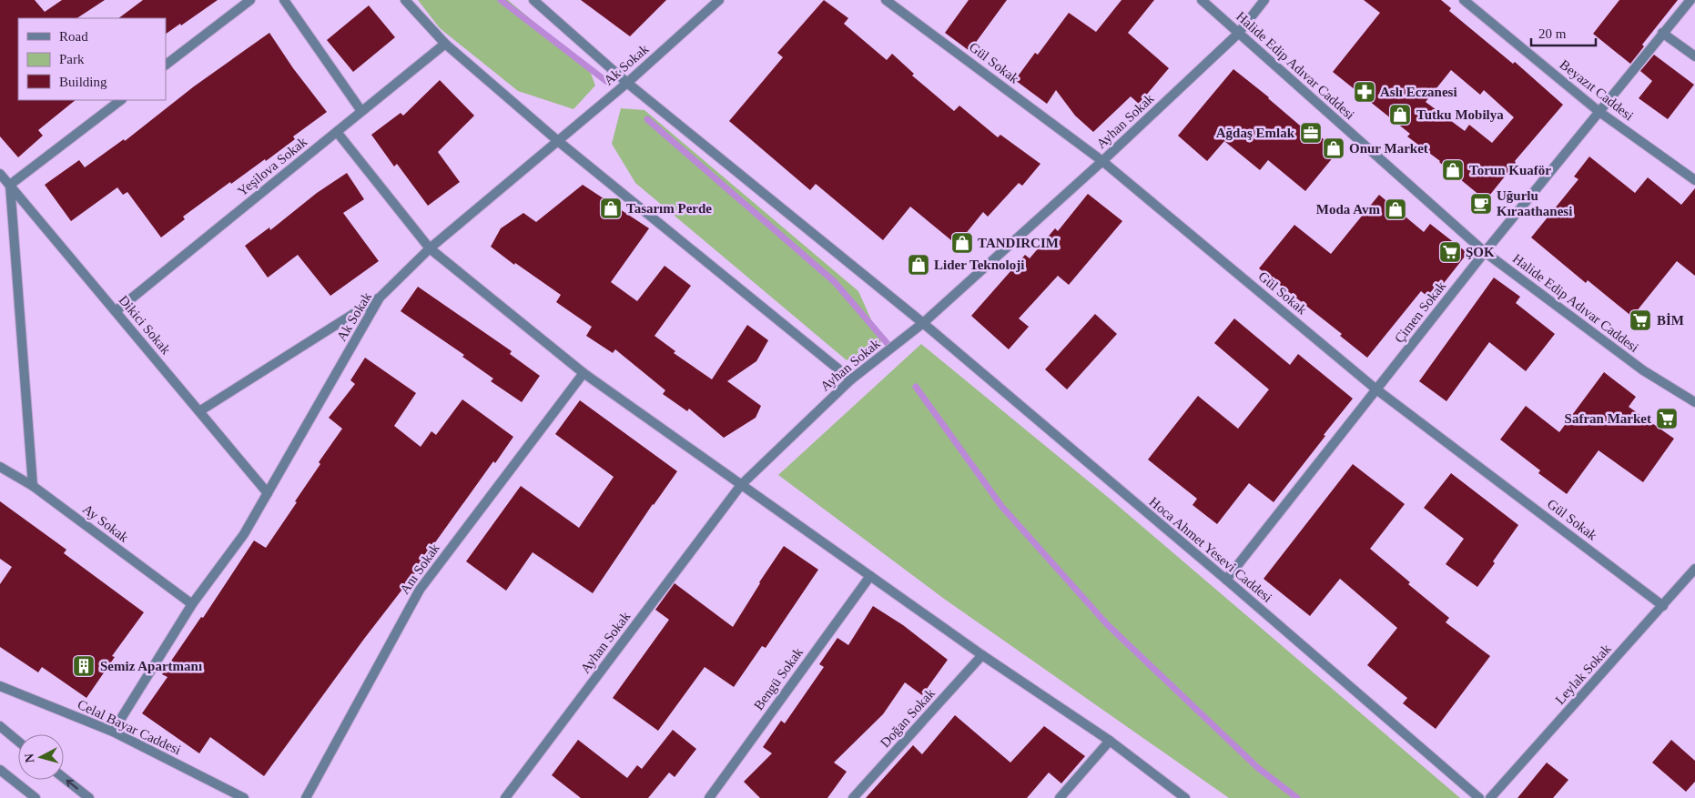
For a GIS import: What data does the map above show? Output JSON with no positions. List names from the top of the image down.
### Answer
{
  "streets": {
    "street": [
      "Gül Sokak",
      "Ak Sokak",
      "Halide Edip Adıvar Caddesi",
      "Beyazıt Caddesi",
      "Ayhan Sokak",
      "Yeşilova Sokak",
      "Çimen Sokak",
      "Dikici Sokak",
      "Ay Sokak",
      "Hoca Ahmet Yesevi Caddesi",
      "Anı Sokak",
      "Leylak Sokak",
      "Bengü Sokak",
      "Doğan Sokak",
      "Celal Bayar Caddesi"
    ]
  },
  "crossings": [
    ["Gül Sokak", "Ayhan Sokak"],
    ["Gül Sokak", "Çimen Sokak"],
    ["Gül Sokak", "Leylak Sokak"],
    ["Ak Sokak", "Dikici Sokak"],
    ["Ak Sokak", "Ay Sokak"],
    ["Ak Sokak", "Hoca Ahmet Yesevi Caddesi"],
    ["Ak Sokak", "Celal Bayar Caddesi"],
    ["Halide Edip Adıvar Caddesi", "Ayhan Sokak"],
    ["Halide Edip Adıvar Caddesi", "Çimen Sokak"],
    ["Beyazıt Caddesi", "Çimen Sokak"],
    ["Ayhan Sokak", "Hoca Ahmet Yesevi Caddesi"],
    ["Yeşilova Sokak", "Dikici Sokak"],
    ["Çimen Sokak", "Hoca Ahmet Yesevi Caddesi"]
  ],
  "places": {
    "pharmacy": ["Aslı Eczanesi"],
    "shop": [
      "Tutku Mobilya",
      "Onur Market",
      "Torun Kuaför",
      "Tasarım Perde",
      "Moda Avm",
      "TANDIRCIM",
      "Lider Teknoloji"
    ],
    "office": ["Ağdaş Emlak"],
    "cafe": ["Uğurlu Kıraathanesi"],
    "supermarket": ["ŞOK", "BİM", "Safran Market"],
    "building": ["Semiz Apartmanı"]
  },
  "legend": ["Road", "Park", "Building"],
  "scale_bar": "20 m",
  "north": "left"
}
